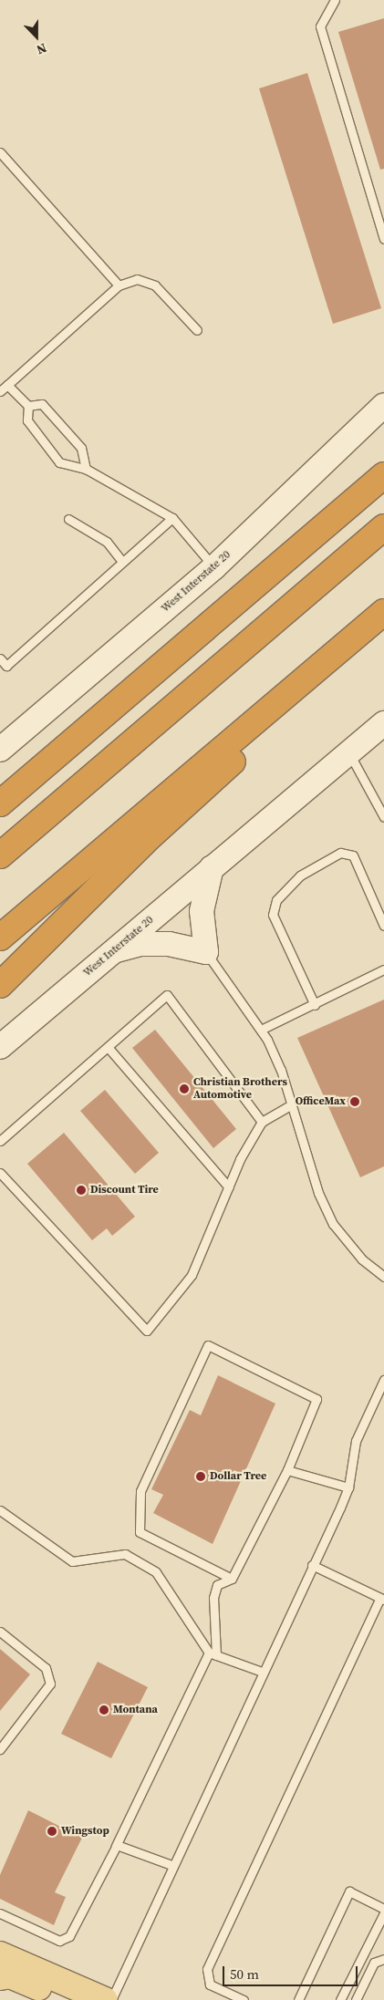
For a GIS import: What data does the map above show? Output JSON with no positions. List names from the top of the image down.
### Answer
{
  "streets": {
    "main road": ["West Interstate 20"]
  },
  "places": [
    "Christian Brothers Automotive",
    "OfficeMax",
    "Discount Tire",
    "Dollar Tree",
    "Montana",
    "Wingstop"
  ],
  "scale_bar": "50 m",
  "north": "bottom"
}
